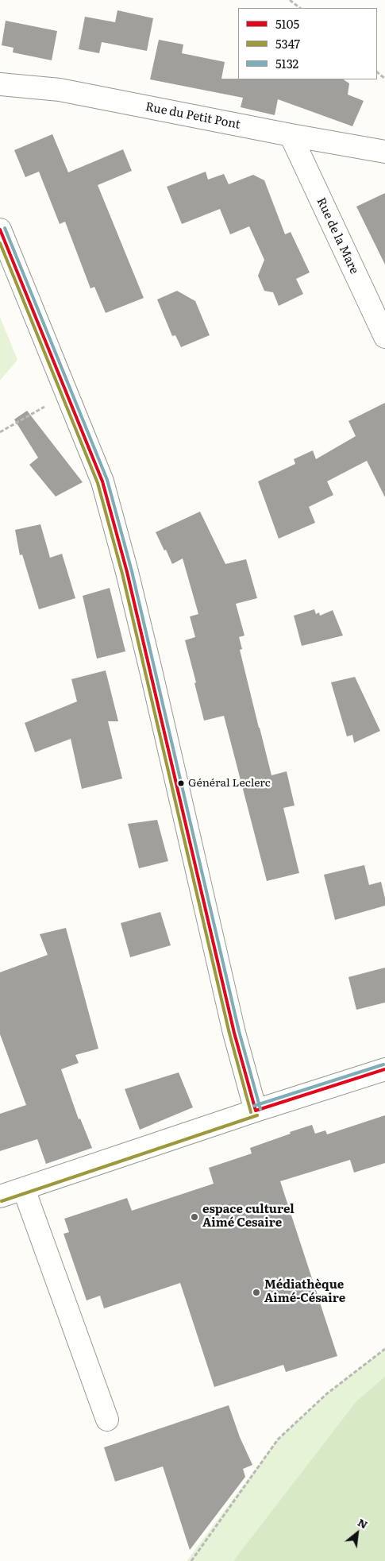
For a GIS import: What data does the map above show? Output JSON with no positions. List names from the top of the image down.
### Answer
{
  "streets": {
    "street": ["Rue du Petit Pont", "Rue de la Mare"]
  },
  "crossings": [
    ["Rue du Petit Pont", "Rue de la Mare"]
  ],
  "places": ["Général Leclerc", "espace culturel Aimé Cesaire", "Médiathèque Aimé-Césaire"],
  "lines": ["transit line 5132", "transit line 5105", "transit line 5347"],
  "legend": ["5105", "5347", "5132"],
  "north": "top right"
}
